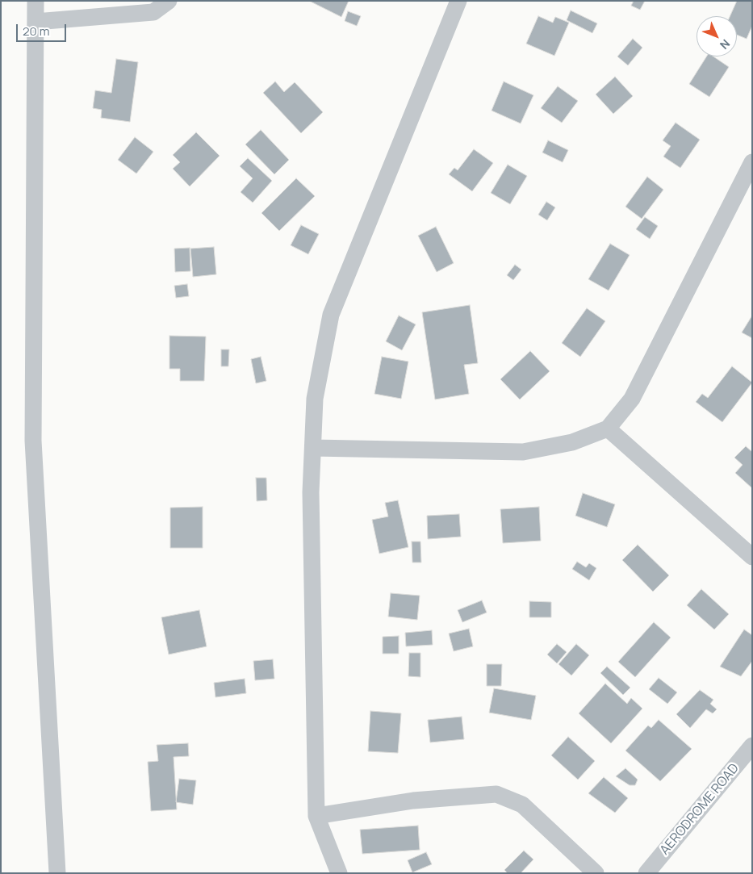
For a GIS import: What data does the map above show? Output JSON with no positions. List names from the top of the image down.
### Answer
{
  "streets": {
    "street": ["AERODROME ROAD"]
  },
  "scale_bar": "20 m",
  "north": "bottom right"
}
